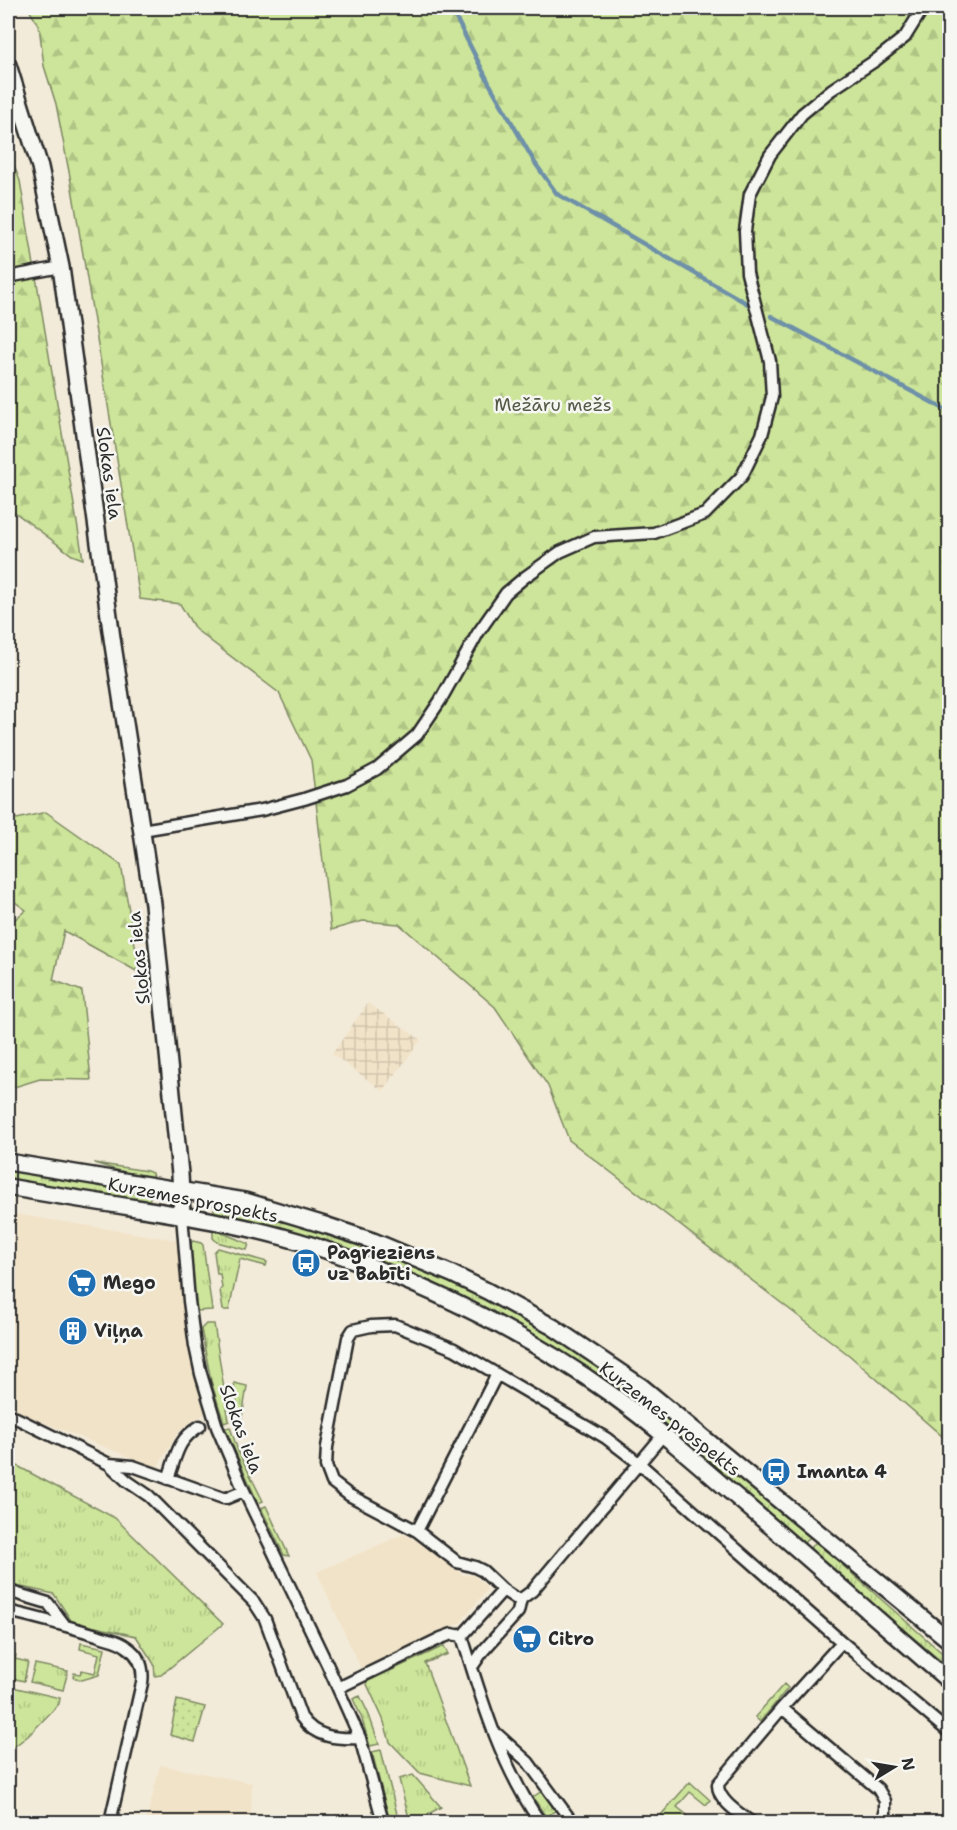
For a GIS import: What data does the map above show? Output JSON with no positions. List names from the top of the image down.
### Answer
{
  "streets": {
    "main road": ["Slokas iela", "Kurzemes prospekts"]
  },
  "crossings": [
    ["Slokas iela", "Kurzemes prospekts"]
  ],
  "parks": ["Mežāru mežs"],
  "places": {
    "bus stop": ["Pagrieziens uz Babīti", "Imanta 4"],
    "supermarket": ["Mego", "Citro"],
    "building": ["Viļņa"]
  },
  "north": "right"
}
